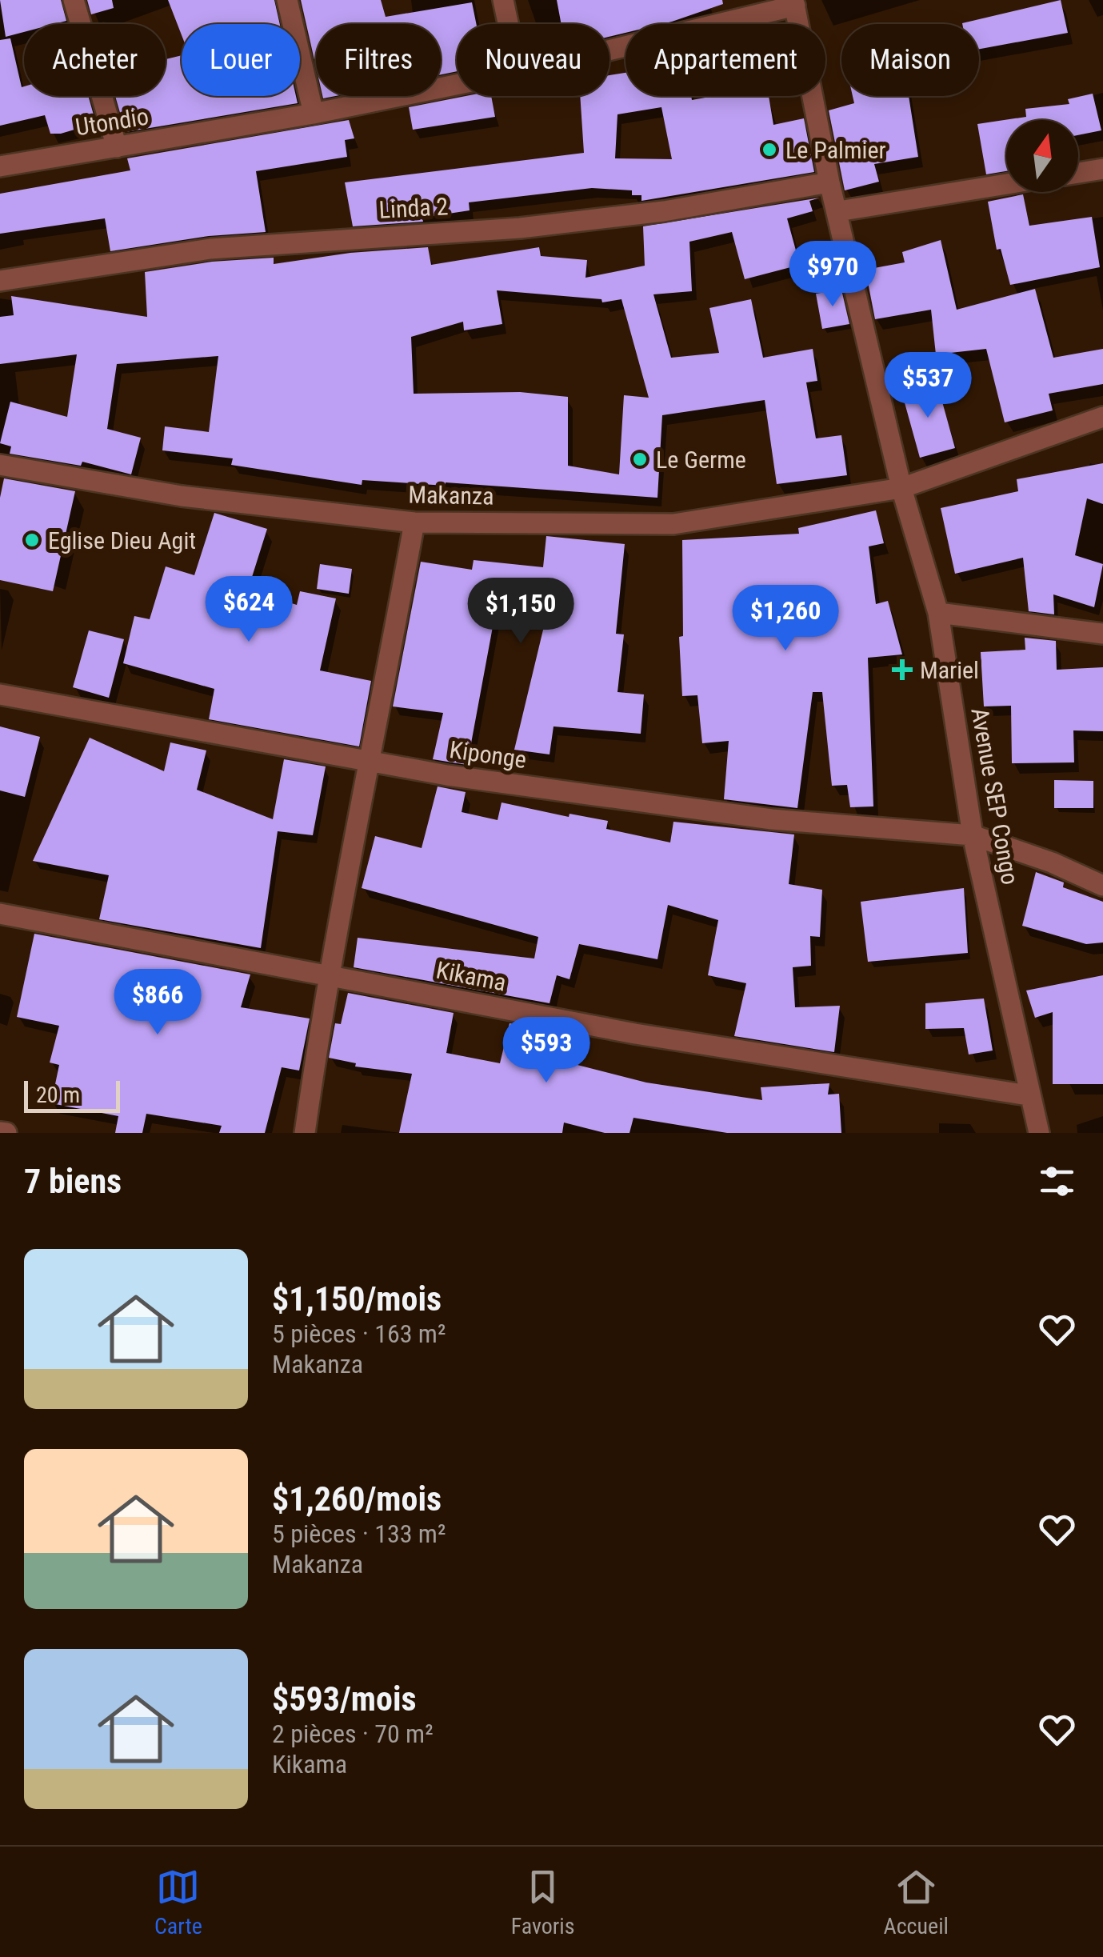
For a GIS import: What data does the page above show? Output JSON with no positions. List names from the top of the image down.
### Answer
{
  "streets": {
    "street": [
      "Utondio",
      "Linda 2",
      "Makanza",
      "Kiponge",
      "Avenue SEP Congo",
      "Kikama"
    ]
  },
  "crossings": [
    ["Utondio", "Avenue SEP Congo"],
    ["Linda 2", "Avenue SEP Congo"],
    ["Makanza", "Avenue SEP Congo"],
    ["Kiponge", "Avenue SEP Congo"],
    ["Avenue SEP Congo", "Kikama"]
  ],
  "places": {
    "other": ["Le Palmier", "Le Germe", "Eglise Dieu Agit"],
    "health": ["Mariel"]
  },
  "scale_bar": "20 m",
  "north": "top",
  "page": {
    "chip": [
      "Acheter",
      "Louer",
      "Filtres",
      "Nouveau",
      "Appartement",
      "Maison"
    ],
    "price": [
      "$970",
      "$537",
      "$624",
      "$1,150",
      "$1,260",
      "$866",
      "$593"
    ],
    "scale": "20 m",
    "heading": "7 biens",
    "list": [
      {
        "name": "$1,150/mois",
        "note": "5 pièces · 163 m² · Makanza"
      },
      {
        "name": "$1,260/mois",
        "note": "5 pièces · 133 m² · Makanza"
      },
      {
        "name": "$593/mois",
        "note": "2 pièces · 70 m² · Kikama"
      }
    ],
    "tabs": ["Carte", "Favoris", "Accueil"]
  }
}
